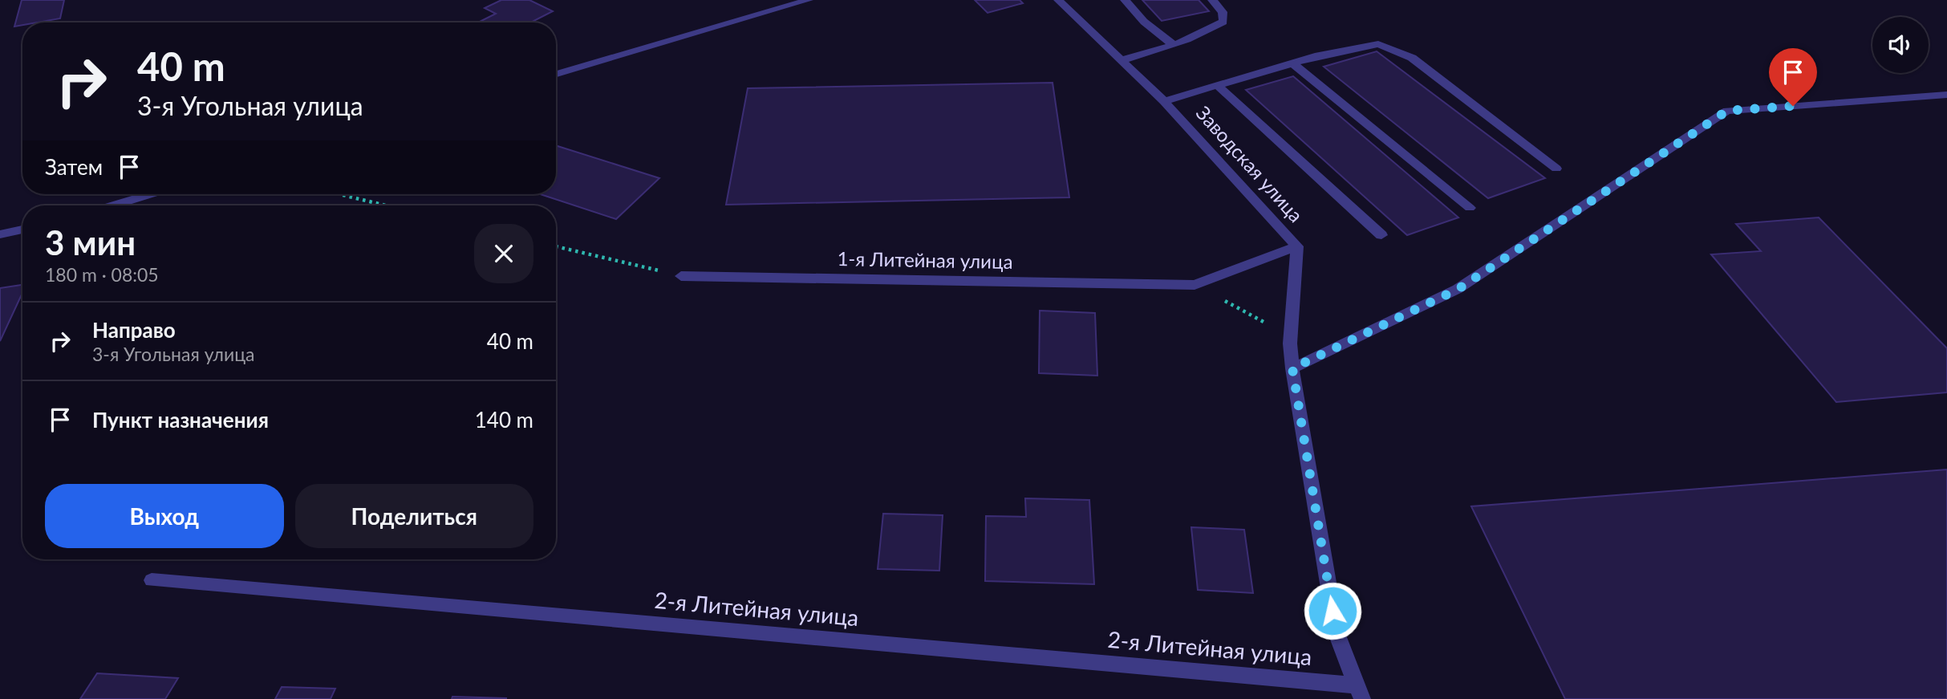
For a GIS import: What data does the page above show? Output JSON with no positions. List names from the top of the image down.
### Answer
{
  "streets": {
    "street": ["Заводская улица", "1-я Литейная улица", "2-я Литейная улица"]
  },
  "crossings": [
    ["Заводская улица", "1-я Литейная улица"],
    ["Заводская улица", "2-я Литейная улица"]
  ],
  "page": {
    "turn": ["40 m", "3-я Угольная улица"],
    "then": "Затем",
    "heading": ["3 мин", "180 m · 08:05"],
    "list": [
      {
        "name": "Направо",
        "note": "3-я Угольная улица",
        "value": "40 m"
      },
      {
        "name": "Пункт назначения",
        "value": "140 m"
      }
    ],
    "buttons": ["Выход", "Поделиться"]
  }
}
